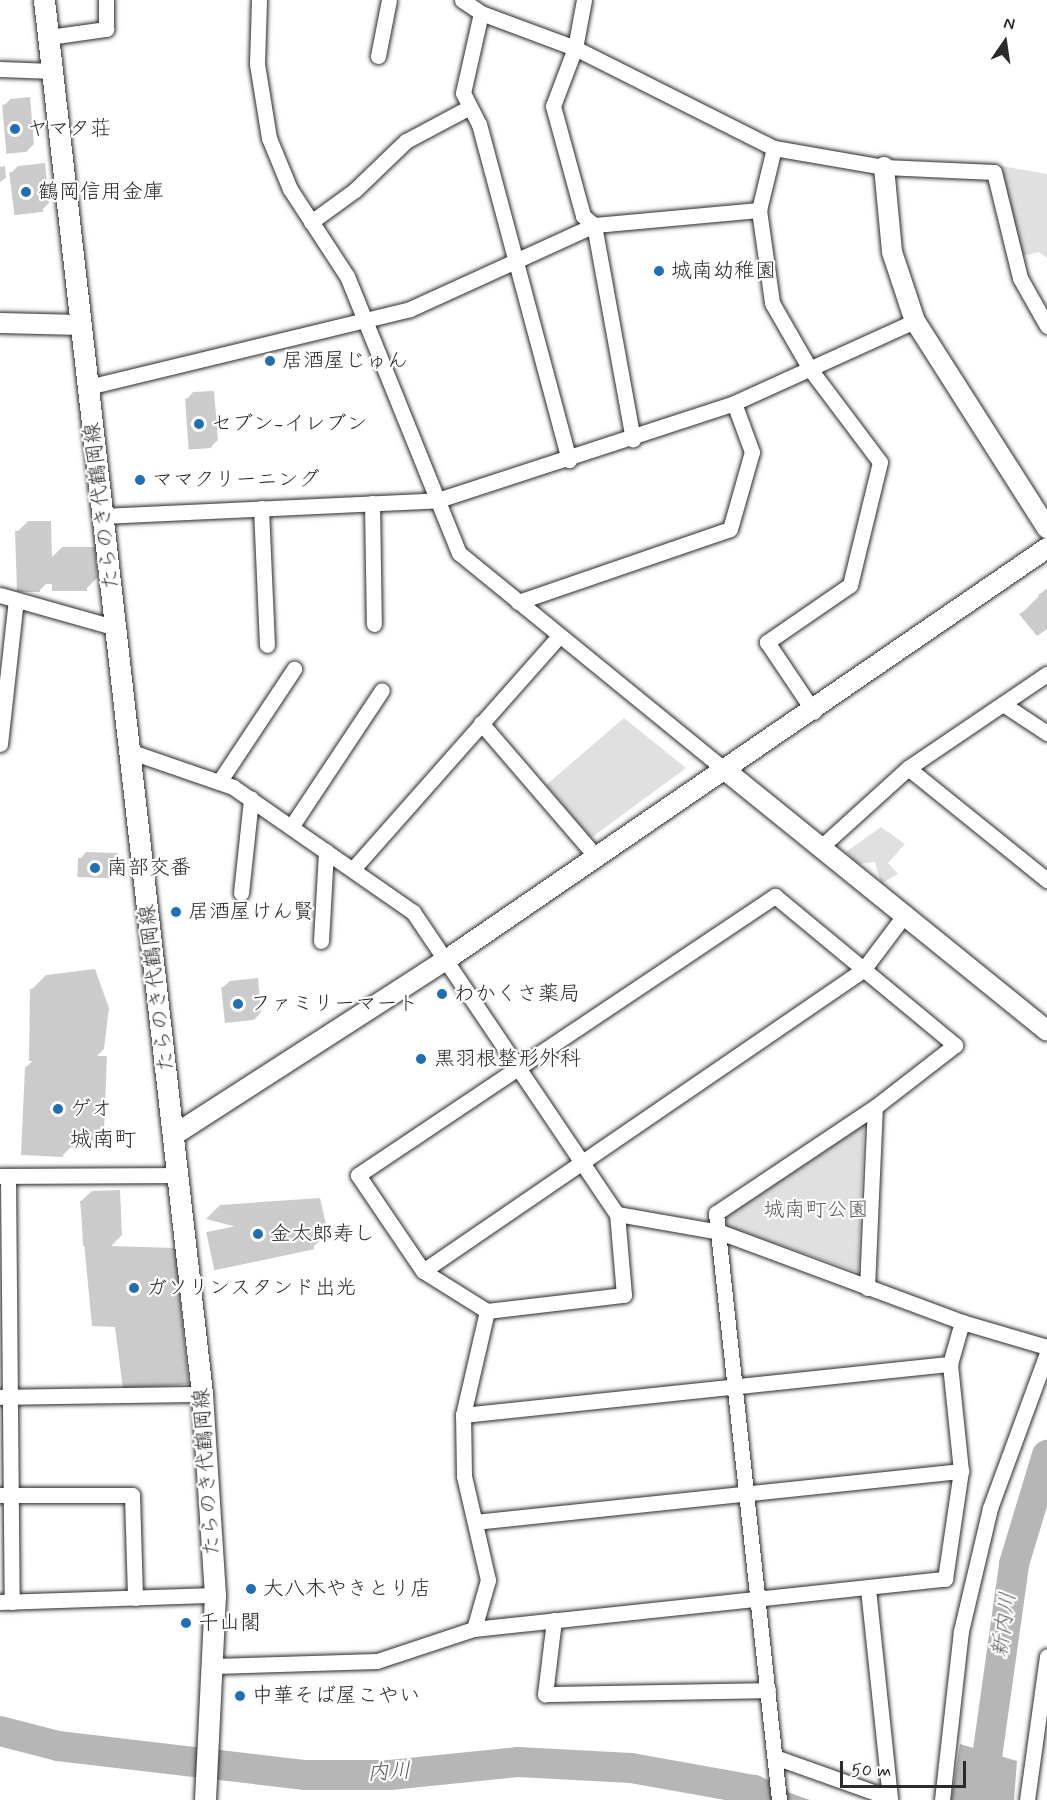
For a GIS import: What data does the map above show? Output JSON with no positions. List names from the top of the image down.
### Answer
{
  "streets": {
    "main road": ["たらのき代鶴岡線"]
  },
  "districts": ["城南町"],
  "water": ["新内川", "内川"],
  "parks": ["城南町公園"],
  "places": [
    "ヤマタ荘",
    "鶴岡信用金庫",
    "城南幼稚園",
    "居酒屋じゅん",
    "セブン-イレブン",
    "ママクリーニング",
    "南部交番",
    "居酒屋けん賢",
    "わかくさ薬局",
    "ファミリーマート",
    "黒羽根整形外科",
    "ゲオ",
    "金太郎寿し",
    "ガソリンスタンド出光",
    "大八木やきとり店",
    "千山閣",
    "中華そば屋こやい"
  ],
  "scale_bar": "50 m",
  "north": "top"
}
